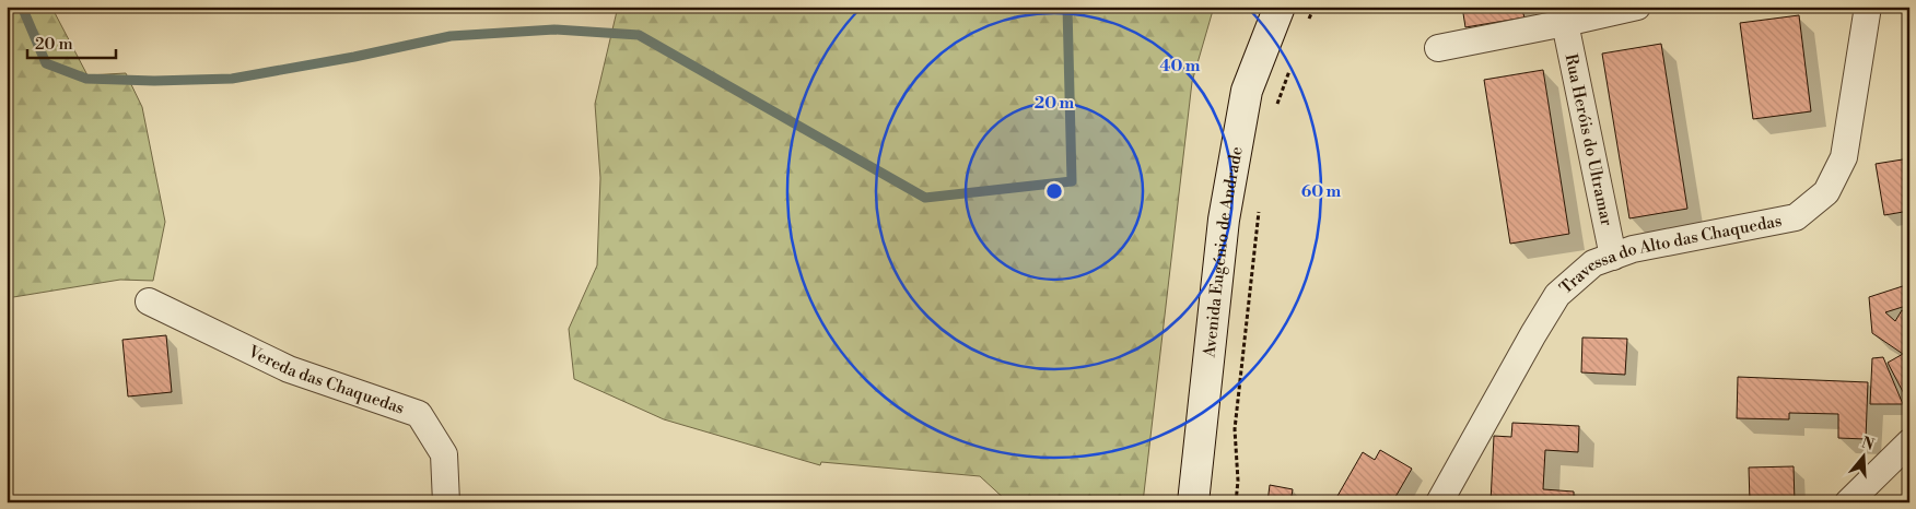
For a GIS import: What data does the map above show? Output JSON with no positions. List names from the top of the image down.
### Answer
{
  "streets": {
    "main road": ["Avenida Eugénio de Andrade"],
    "street": ["Rua Heróis do Ultramar", "Travessa do Alto das Chaquedas", "Vereda das Chaquedas"]
  },
  "crossings": [
    ["Rua Heróis do Ultramar", "Travessa do Alto das Chaquedas"]
  ],
  "scale_bar": "20 m",
  "north": "top",
  "rings": ["40 m", "20 m", "60 m"]
}
